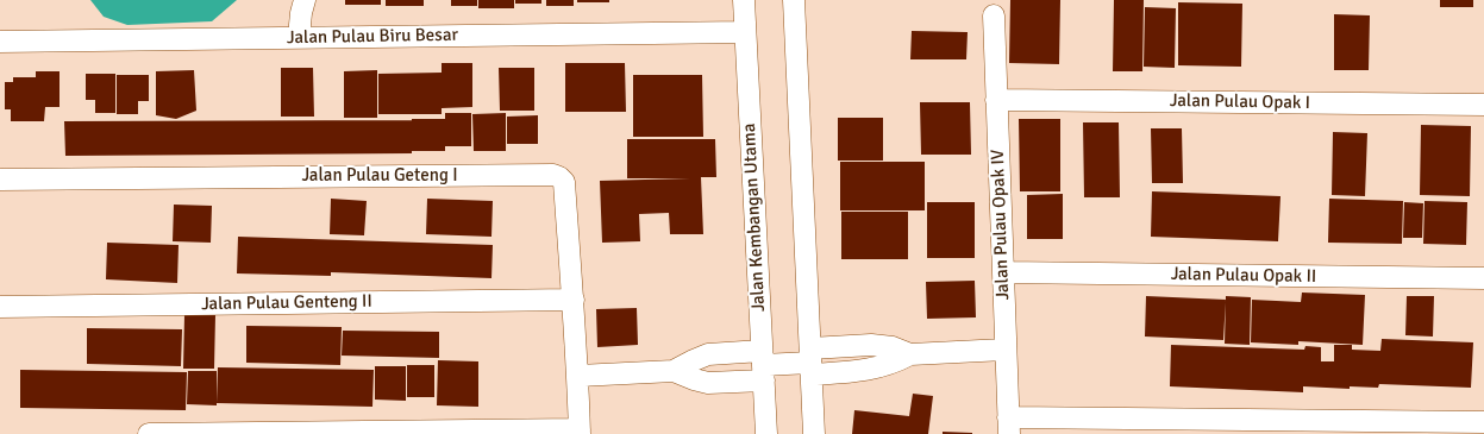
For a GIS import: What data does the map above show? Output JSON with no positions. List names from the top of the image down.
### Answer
{
  "streets": {
    "street": [
      "Jalan Pulau Biru Besar",
      "Jalan Pulau Opak I",
      "Jalan Pulau Geteng I",
      "Jalan Kembangan Utama",
      "Jalan Pulau Opak IV",
      "Jalan Pulau Opak II",
      "Jalan Pulau Genteng II"
    ]
  },
  "crossings": [
    ["Jalan Pulau Biru Besar", "Jalan Kembangan Utama"],
    ["Jalan Pulau Opak I", "Jalan Pulau Opak IV"],
    ["Jalan Pulau Geteng I", "Jalan Pulau Genteng II"],
    ["Jalan Pulau Opak IV", "Jalan Pulau Opak II"]
  ]
}
